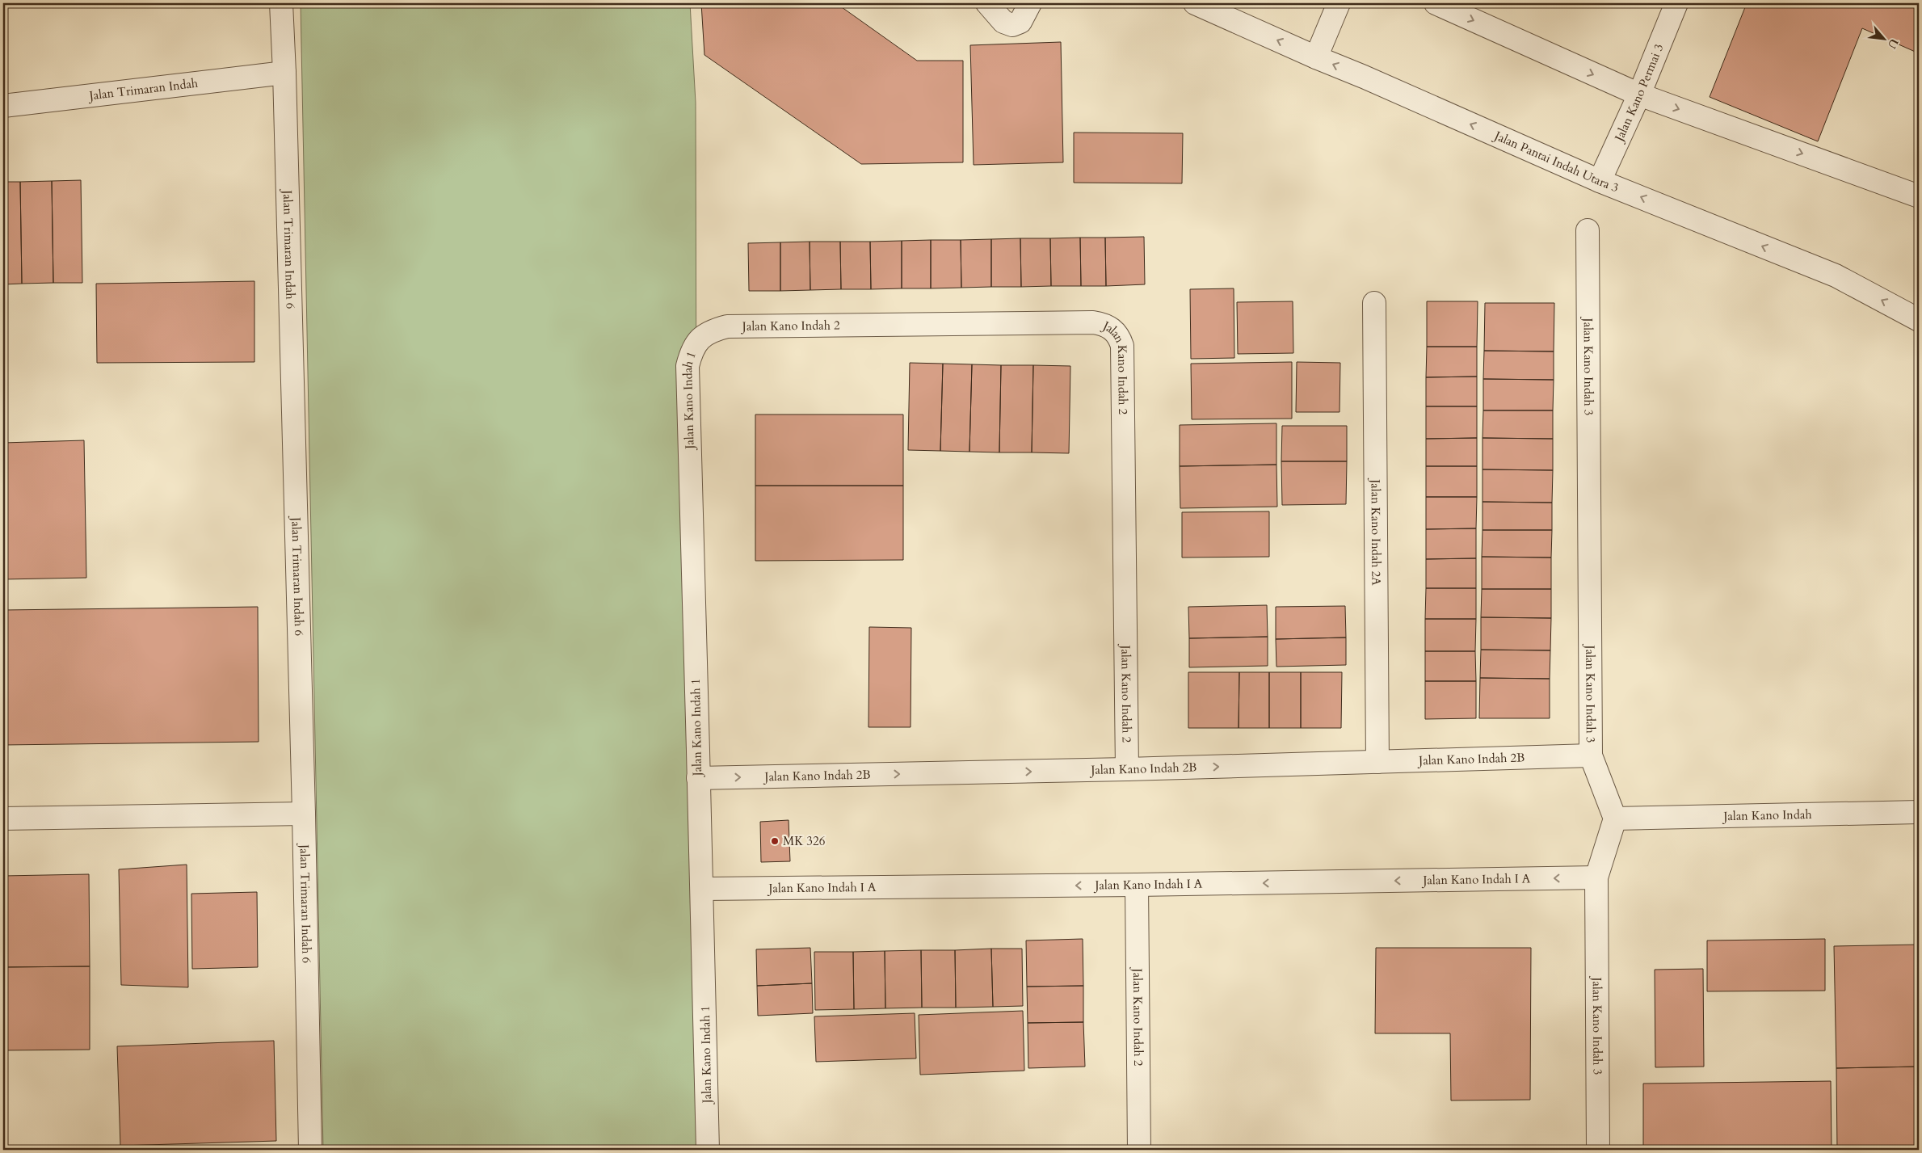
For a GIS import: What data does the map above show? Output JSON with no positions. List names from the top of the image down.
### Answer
{
  "streets": {
    "street": [
      "Jalan Trimaran Indah",
      "Jalan Kano Permai 3",
      "Jalan Pantai Indah Utara 3",
      "Jalan Trimaran Indah 6",
      "Jalan Kano Indah 2",
      "Jalan Kano Indah 3",
      "Jalan Kano Indah 1",
      "Jalan Kano Indah 2A",
      "Jalan Kano Indah 2B",
      "Jalan Kano Indah",
      "Jalan Kano Indah I A"
    ]
  },
  "crossings": [
    ["Jalan Trimaran Indah", "Jalan Trimaran Indah 6"],
    ["Jalan Kano Permai 3", "Jalan Pantai Indah Utara 3"],
    ["Jalan Kano Indah 2", "Jalan Kano Indah 1"],
    ["Jalan Kano Indah 2", "Jalan Kano Indah 2B"],
    ["Jalan Kano Indah 2", "Jalan Kano Indah I A"],
    ["Jalan Kano Indah 3", "Jalan Kano Indah 2B"],
    ["Jalan Kano Indah 3", "Jalan Kano Indah"],
    ["Jalan Kano Indah 3", "Jalan Kano Indah I A"],
    ["Jalan Kano Indah 1", "Jalan Kano Indah 2B"],
    ["Jalan Kano Indah 1", "Jalan Kano Indah I A"],
    ["Jalan Kano Indah 2A", "Jalan Kano Indah 2B"]
  ],
  "one_way": ["Jalan Kano Indah 2B", "Jalan Kano Indah I A"],
  "places": ["MK 326"],
  "north": "bottom right"
}
